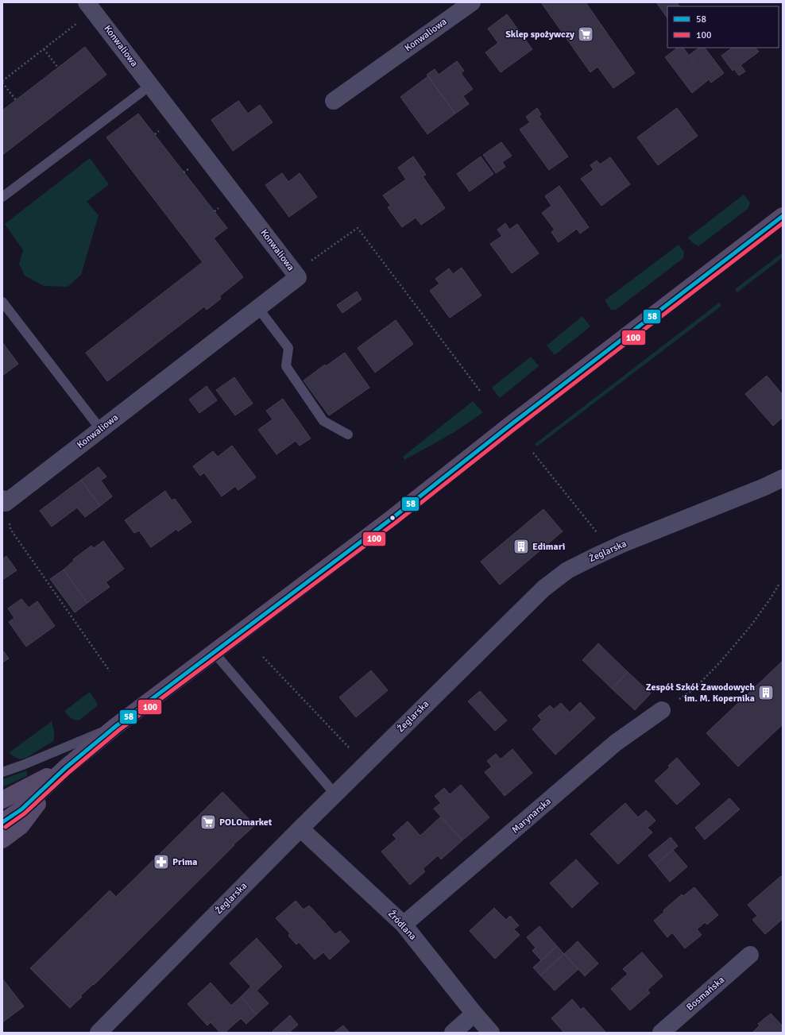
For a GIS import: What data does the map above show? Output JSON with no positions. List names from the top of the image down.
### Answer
{
  "streets": {
    "street": [
      "Konwaliowa",
      "Żeglarska",
      "Marynarska",
      "Źródlana",
      "Bosmańska"
    ]
  },
  "crossings": [
    ["Żeglarska", "Źródlana"],
    ["Marynarska", "Źródlana"]
  ],
  "places": {
    "supermarket": ["Sklep spożywczy", "POLOmarket"],
    "building": ["Edimari", "Zespół Szkół Zawodowych im. M. Kopernika"],
    "pharmacy": ["Prima"]
  },
  "lines": ["transit line 58", "transit line 100"],
  "legend": ["58", "100"]
}
